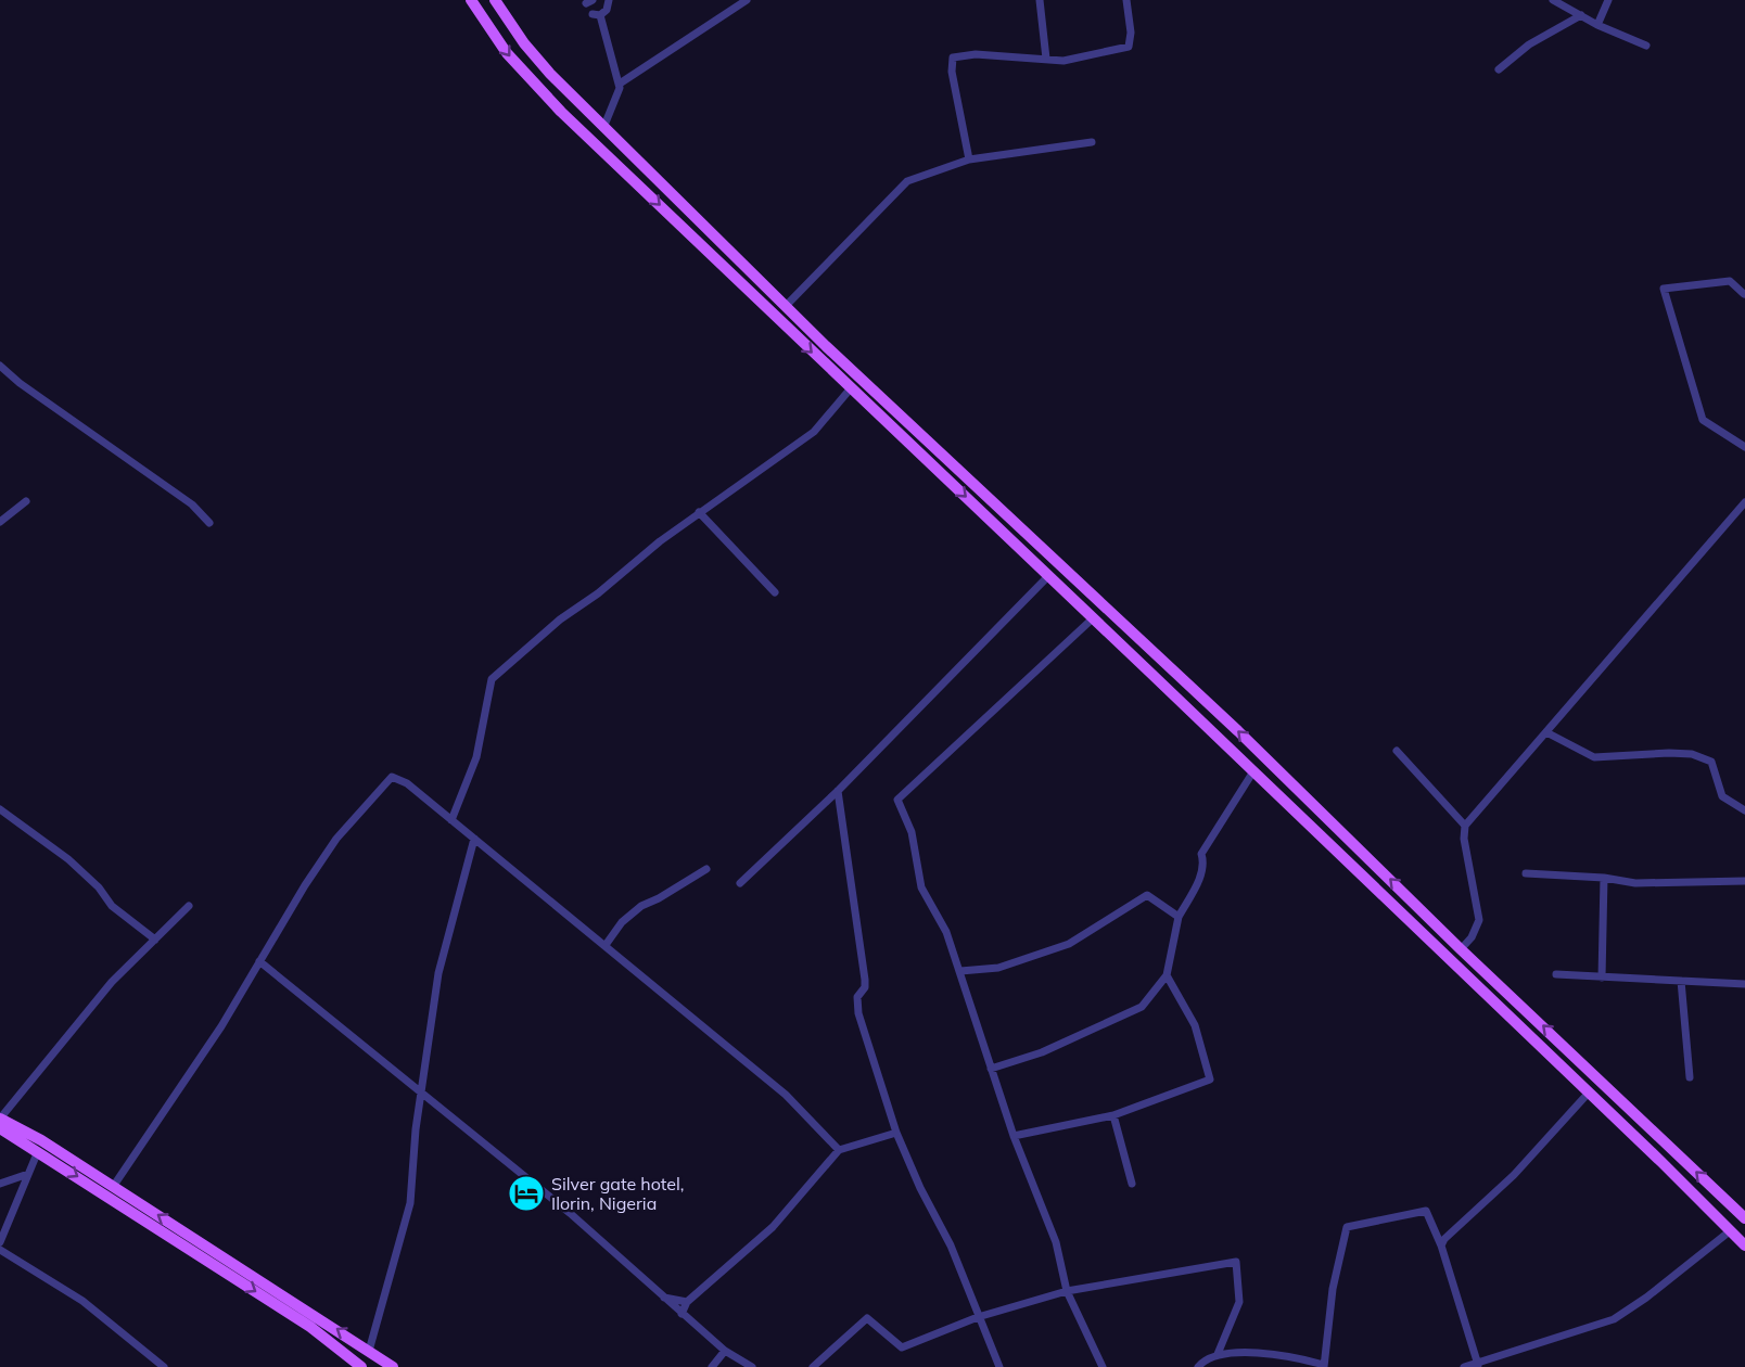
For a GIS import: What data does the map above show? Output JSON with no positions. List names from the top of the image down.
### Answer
{
  "places": {
    "hotel": ["Silver gate hotel, Ilorin, Nigeria"]
  }
}
